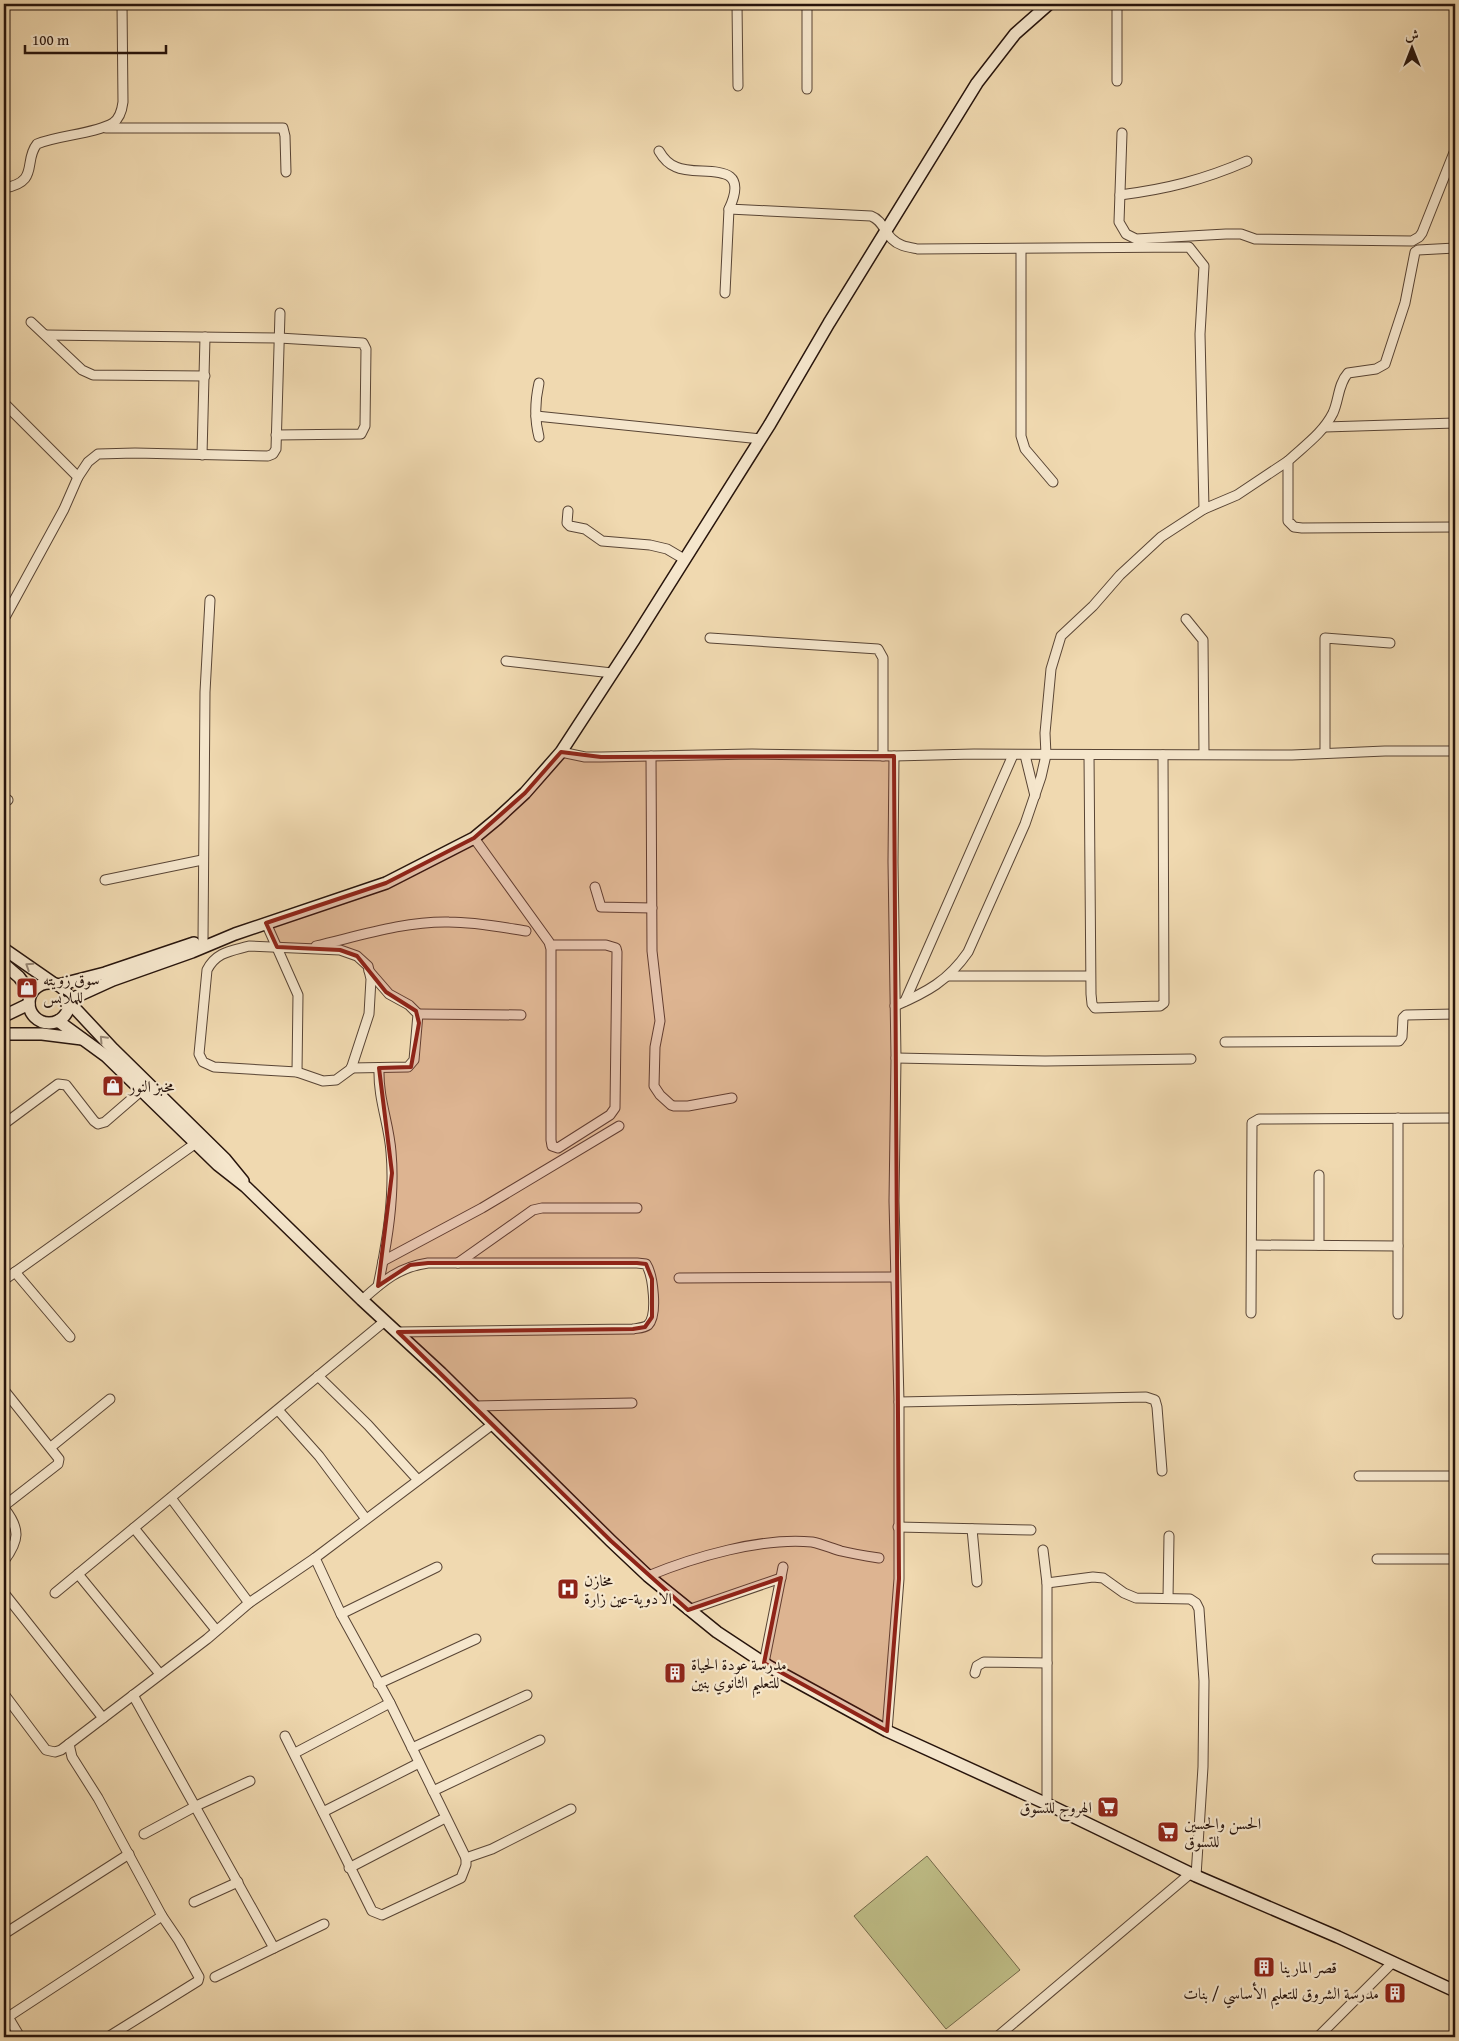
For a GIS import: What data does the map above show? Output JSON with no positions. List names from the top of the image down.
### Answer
{
  "places": {
    "shop": ["سوق زويته للملابس", "مخبز النور"],
    "hospital": ["مخازن الادوية-عين زارة"],
    "building": ["مدرسة عودة الحياة للتعليم الثانوي بنين", "قصر المارينا", "مدرسة الشروق للتعليم الأساسي / بنات"],
    "supermarket": ["الهروج للتسوق", "الحسن والحسين للتسوق"]
  },
  "scale_bar": "100 m",
  "north": "top"
}
